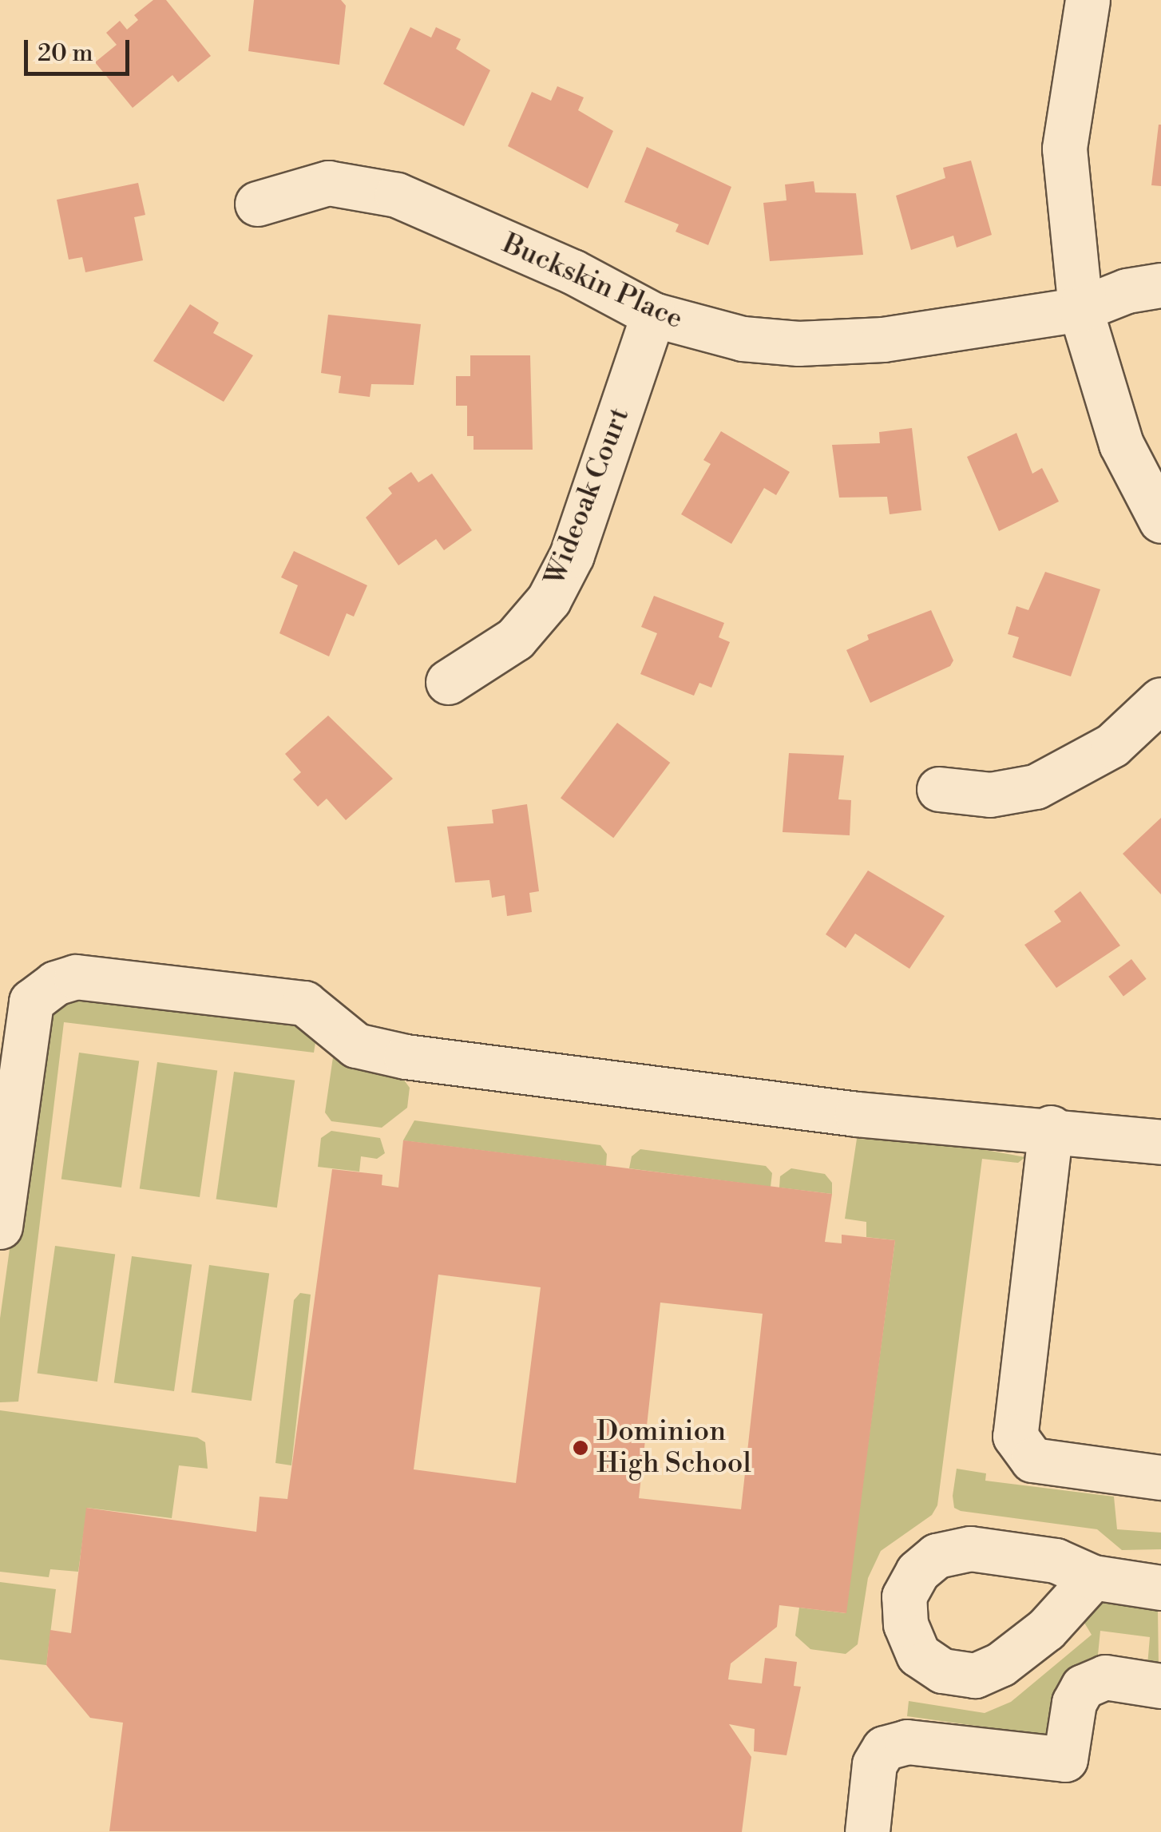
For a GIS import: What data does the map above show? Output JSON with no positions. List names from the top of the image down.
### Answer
{
  "streets": {
    "street": ["Buckskin Place", "Wideoak Court"]
  },
  "crossings": [
    ["Buckskin Place", "Wideoak Court"]
  ],
  "places": ["Dominion High School"],
  "scale_bar": "20 m"
}
